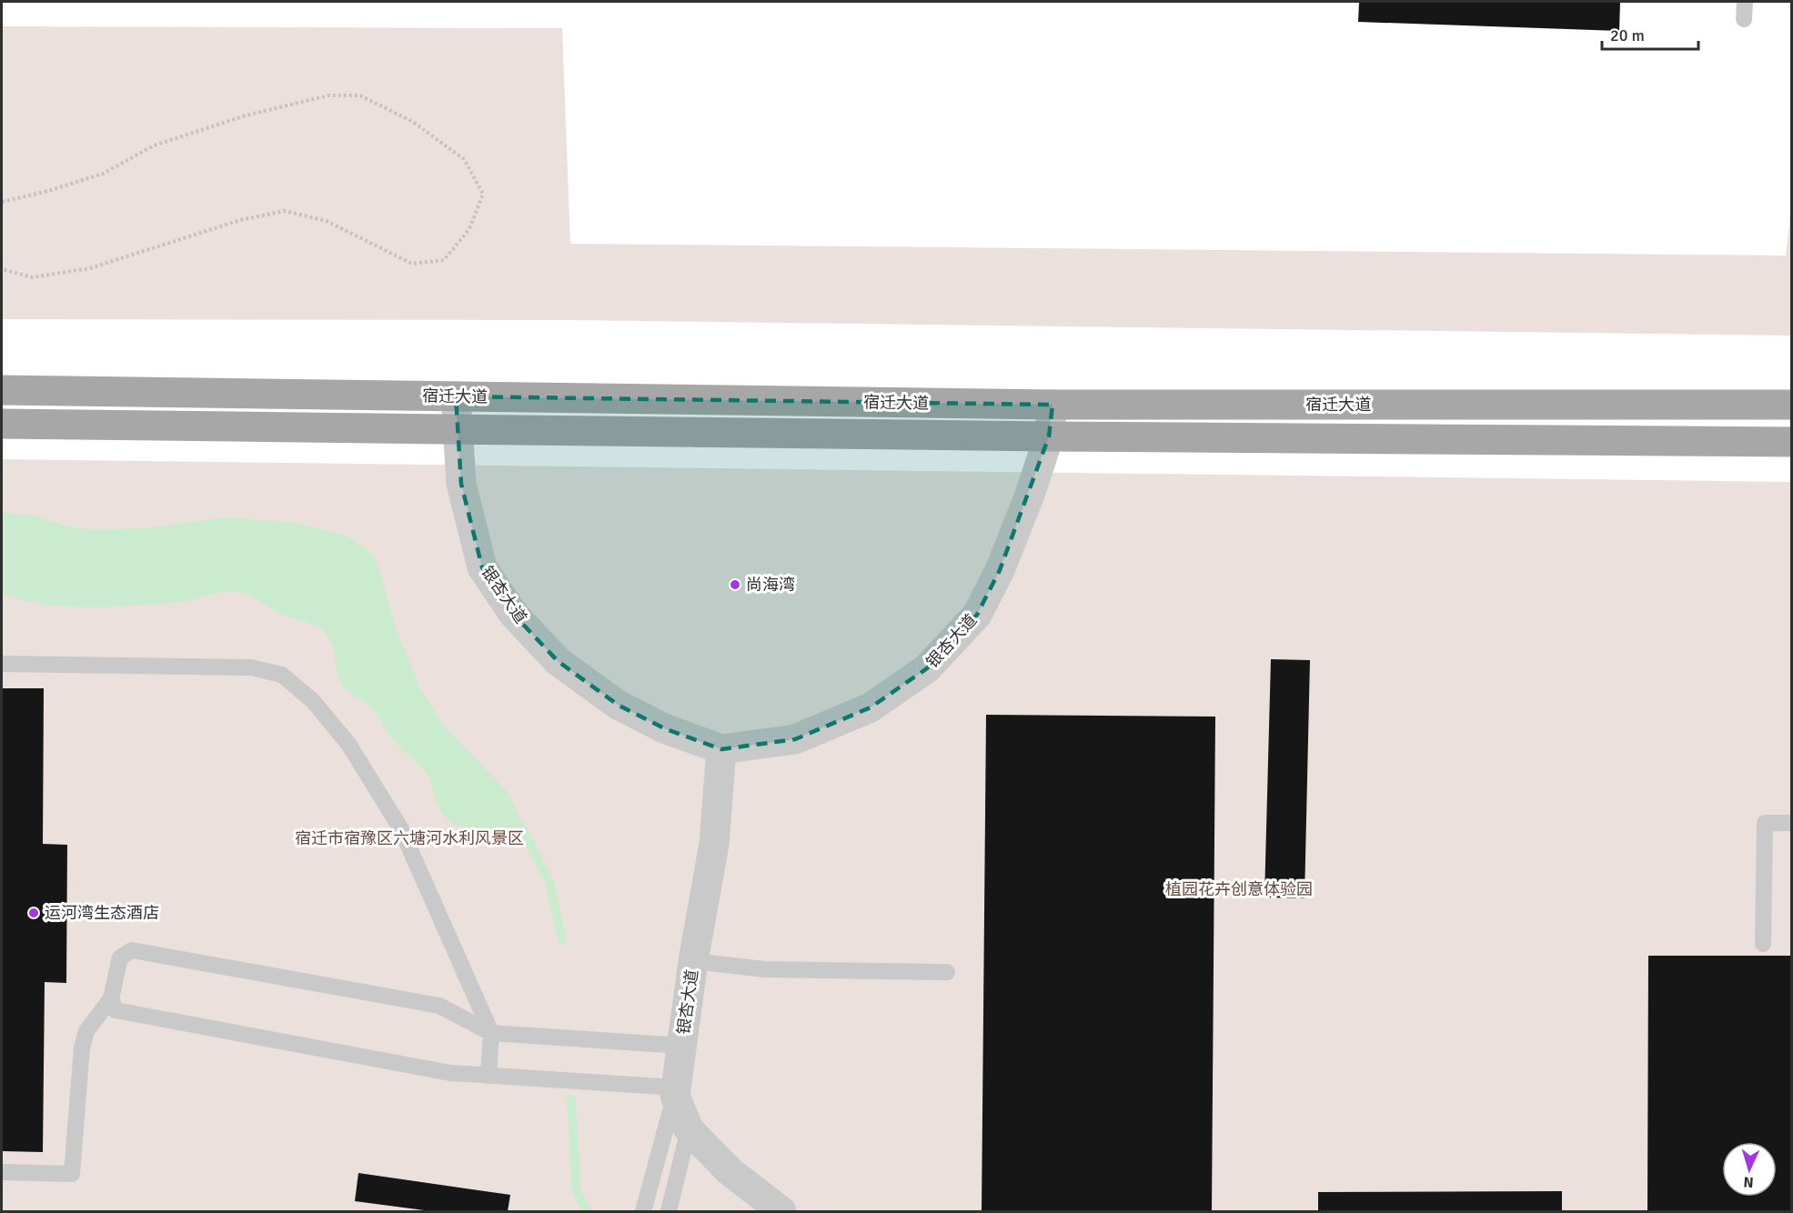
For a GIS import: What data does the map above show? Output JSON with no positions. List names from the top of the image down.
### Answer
{
  "streets": {
    "main road": ["宿迁大道"],
    "street": ["银杏大道"]
  },
  "crossings": [
    ["宿迁大道", "银杏大道"]
  ],
  "parks": ["宿迁市宿豫区六塘河水利风景区", "植园花卉创意体验园"],
  "places": ["尚海湾", "运河湾生态酒店"],
  "scale_bar": "20 m",
  "north": "bottom"
}
